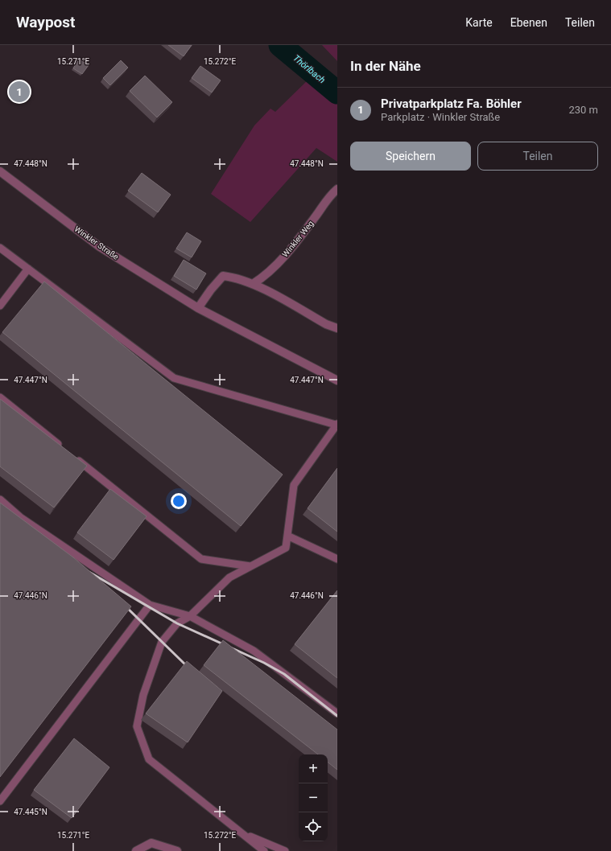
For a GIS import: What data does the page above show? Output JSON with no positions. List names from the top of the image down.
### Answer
{
  "streets": {
    "street": ["Winkler Weg", "Winkler Straße"]
  },
  "water": ["Thörlbach"],
  "page": {
    "header": "Waypost",
    "nav": ["Karte", "Ebenen", "Teilen"],
    "heading": "In der Nähe",
    "pins": "1",
    "list": [
      {
        "mark": "1",
        "name": "Privatparkplatz Fa. Böhler",
        "note": "Parkplatz · Winkler Straße",
        "value": "230 m"
      }
    ],
    "buttons": ["Speichern", "Teilen"],
    "map_buttons": ["+", "−"]
  },
  "coordinates": [
    "15.271°E",
    "15.272°E",
    "47.448°N",
    "47.447°N",
    "47.446°N",
    "47.445°N"
  ]
}
